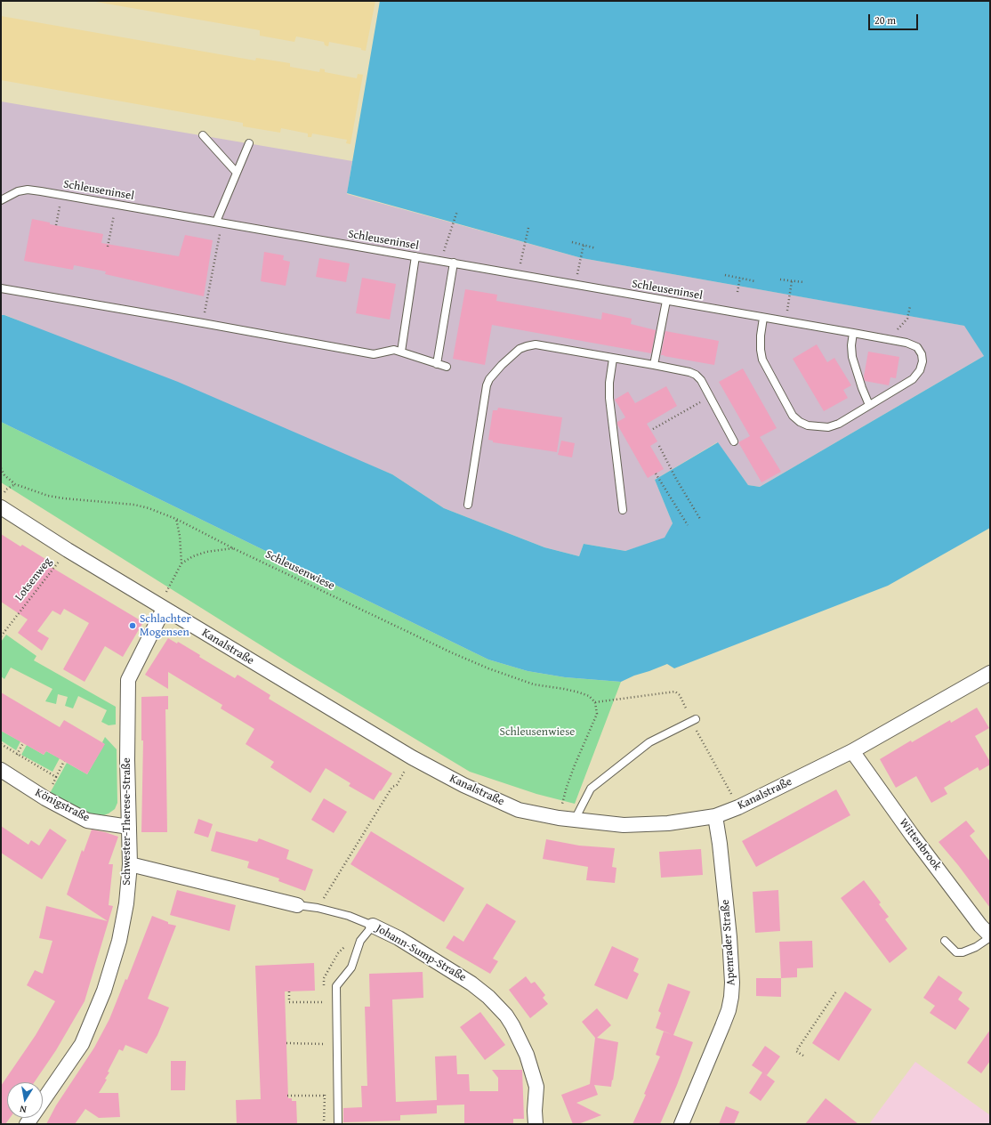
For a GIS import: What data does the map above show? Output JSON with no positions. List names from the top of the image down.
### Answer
{
  "streets": {
    "street": [
      "Kanalstraße",
      "Königstraße",
      "Schwester-Therese-Straße",
      "Wittenbrook",
      "Apenrader Straße",
      "Johann-Sump-Straße"
    ],
    "lane": ["Schleuseninsel"],
    "path": ["Schleusenwiese", "Lotsenweg"]
  },
  "crossings": [
    ["Schleusenwiese", "Kanalstraße"],
    ["Lotsenweg", "Kanalstraße"],
    ["Kanalstraße", "Schwester-Therese-Straße"],
    ["Kanalstraße", "Wittenbrook"],
    ["Kanalstraße", "Apenrader Straße"],
    ["Königstraße", "Schwester-Therese-Straße"],
    ["Schwester-Therese-Straße", "Johann-Sump-Straße"]
  ],
  "parks": ["Schleusenwiese"],
  "places": ["Schlachter Mogensen"],
  "scale_bar": "20 m",
  "north": "bottom"
}
